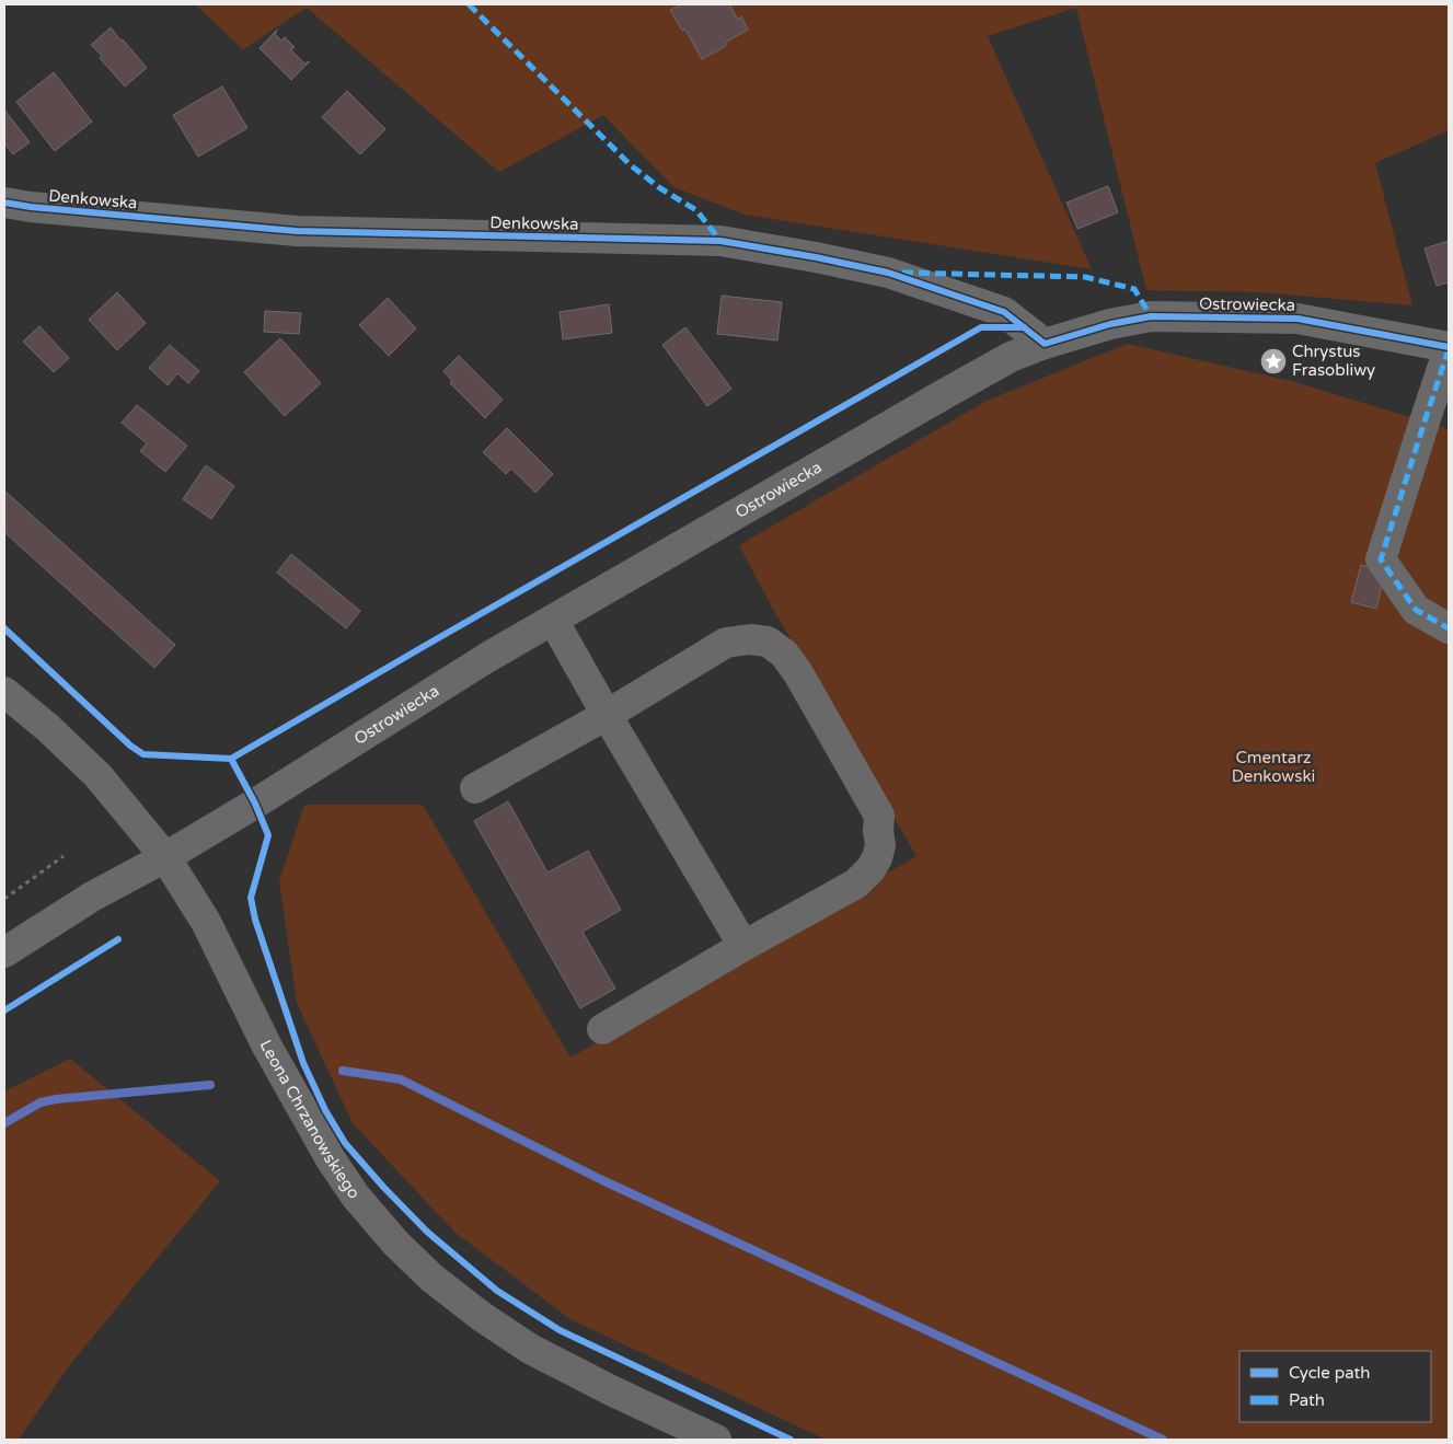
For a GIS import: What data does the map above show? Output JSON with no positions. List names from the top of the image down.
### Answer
{
  "streets": {
    "street": ["Denkowska", "Ostrowiecka", "Leona Chrzanowskiego"]
  },
  "crossings": [
    ["Denkowska", "Ostrowiecka"],
    ["Ostrowiecka", "Leona Chrzanowskiego"]
  ],
  "parks": ["Cmentarz Denkowski"],
  "places": {
    "place": ["Chrystus Frasobliwy"]
  },
  "legend": ["Cycle path", "Path"]
}
